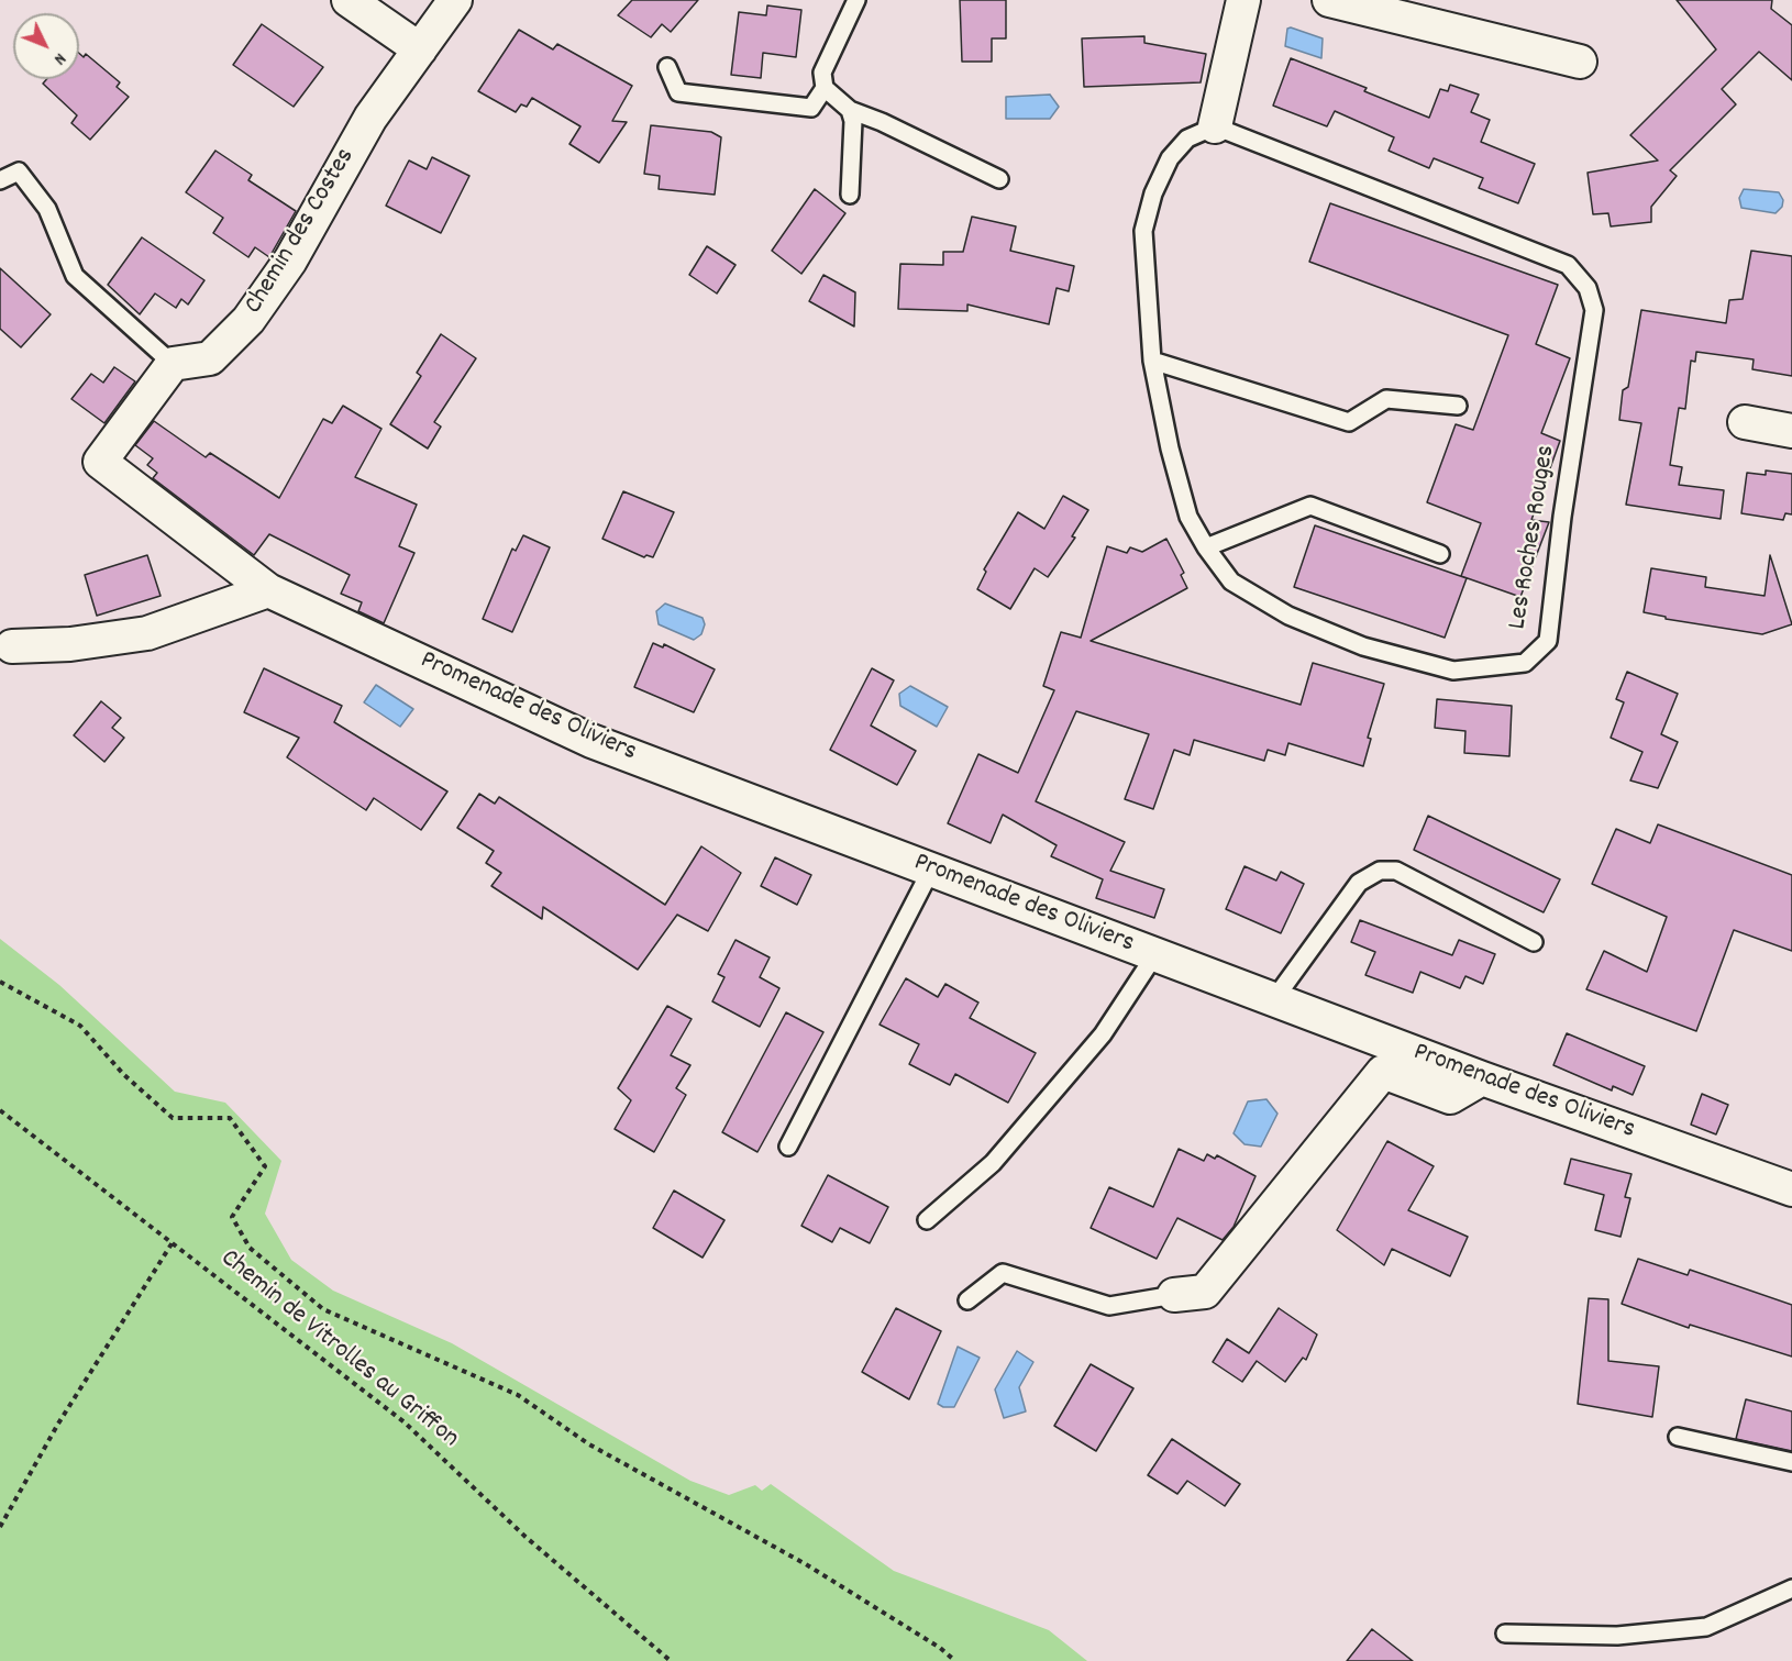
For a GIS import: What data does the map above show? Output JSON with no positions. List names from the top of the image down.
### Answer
{
  "streets": {
    "street": ["Chemin des Costes", "Promenade des Oliviers"],
    "lane": ["Les Roches Rouges"],
    "path": ["Chemin de Vitrolles au Griffon"]
  },
  "north": "bottom right"
}
